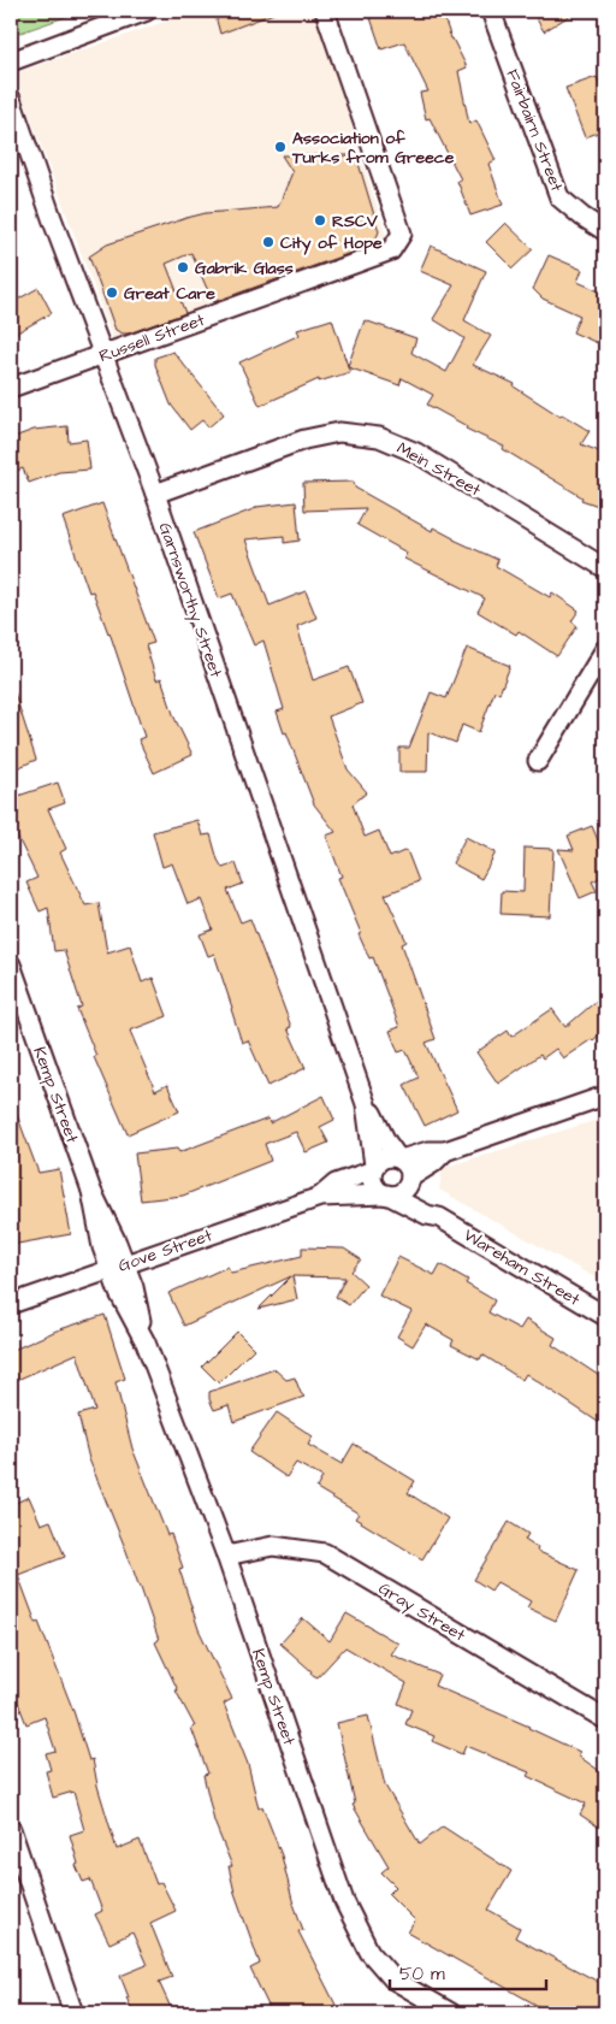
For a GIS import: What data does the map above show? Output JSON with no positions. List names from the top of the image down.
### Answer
{
  "streets": {
    "street": [
      "Fairbairn Street",
      "Russell Street",
      "Mein Street",
      "Garnsworthy Street",
      "Kemp Street",
      "Gove Street",
      "Wareham Street",
      "Gray Street"
    ]
  },
  "crossings": [
    ["Russell Street", "Garnsworthy Street"],
    ["Mein Street", "Garnsworthy Street"],
    ["Garnsworthy Street", "Gove Street"],
    ["Garnsworthy Street", "Wareham Street"],
    ["Kemp Street", "Gove Street"],
    ["Kemp Street", "Gray Street"],
    ["Gove Street", "Wareham Street"]
  ],
  "places": [
    "Association of Turks from Greece",
    "RSCV",
    "City of Hope",
    "Gabrik Glass",
    "Great Care"
  ],
  "scale_bar": "50 m"
}
